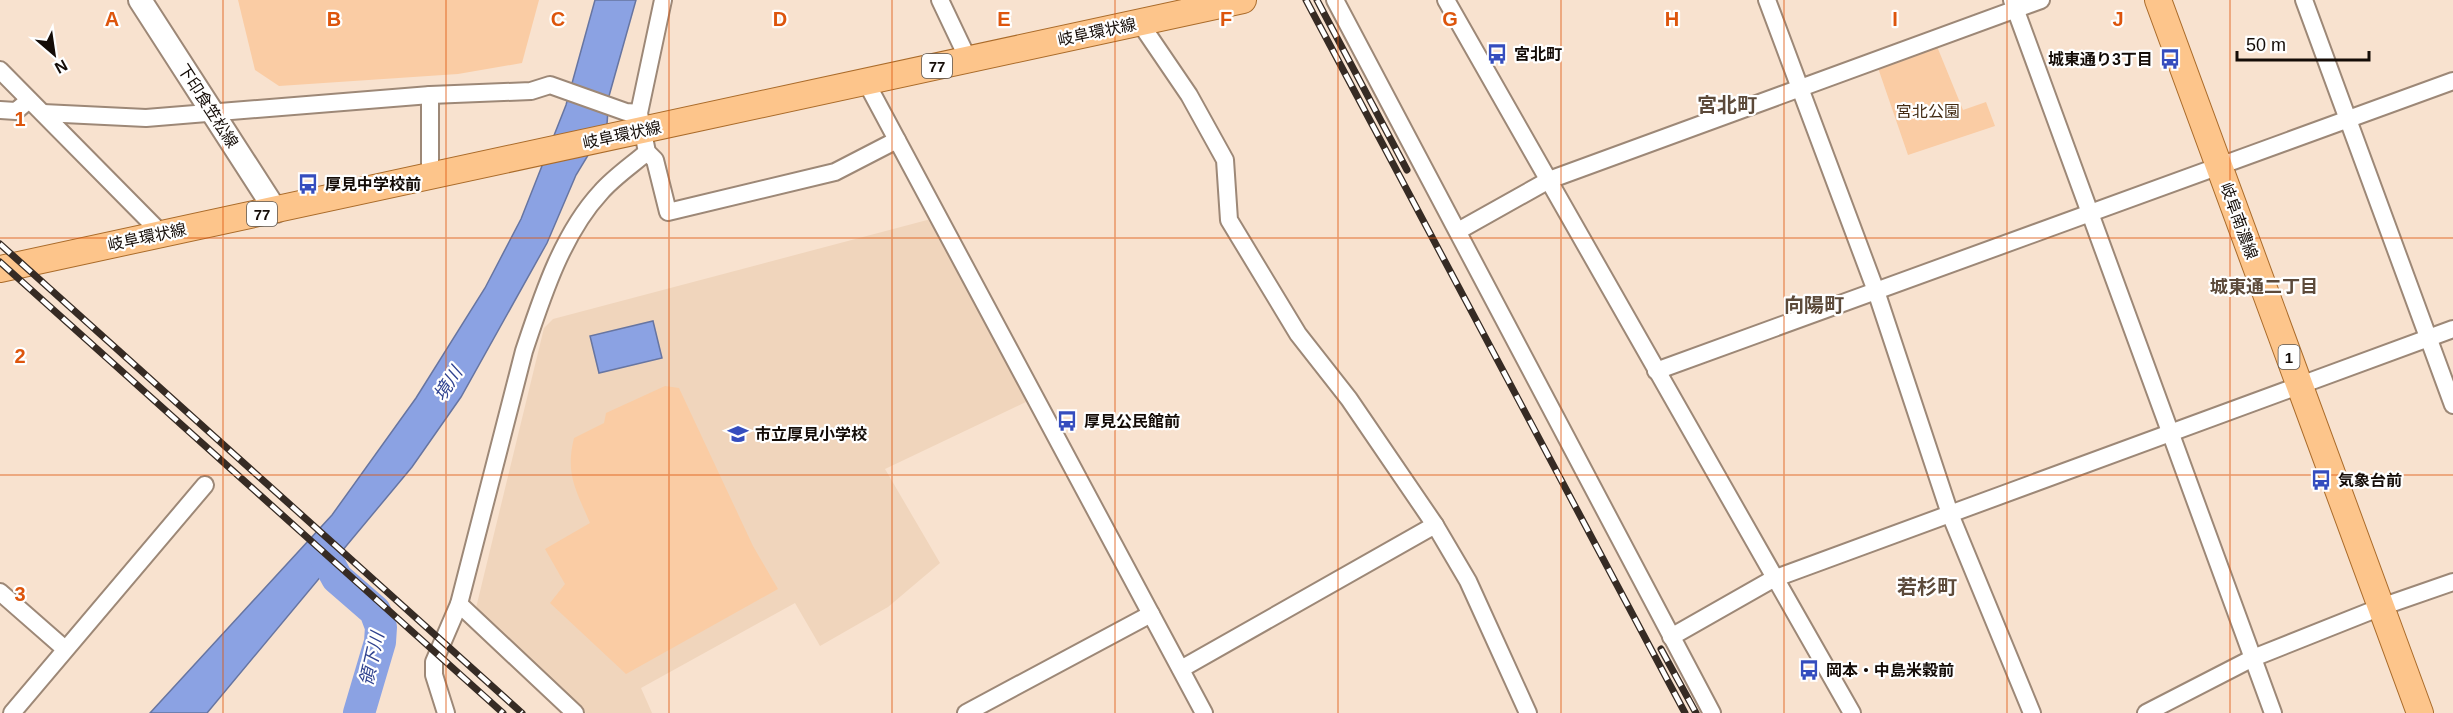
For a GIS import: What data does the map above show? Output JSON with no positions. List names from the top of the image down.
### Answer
{
  "streets": {
    "main road": [
      "岐阜環状線",
      "77",
      "下印食笠松線",
      "岐阜南濃線",
      "1"
    ]
  },
  "crossings": [
    ["岐阜環状線", "下印食笠松線"]
  ],
  "districts": [
    "宮北町",
    "城東通二丁目",
    "向陽町",
    "若杉町"
  ],
  "water": ["境川", "領下川"],
  "parks": ["宮北公園"],
  "places": {
    "bus stop": [
      "宮北町",
      "城東通り3丁目",
      "厚見中学校前",
      "厚見公民館前",
      "気象台前",
      "岡本・中島米穀前"
    ],
    "school or university": ["市立厚見小学校"]
  },
  "scale_bar": "50 m",
  "north": "bottom right",
  "grid": {
    "columns": [
      "A",
      "B",
      "C",
      "D",
      "E",
      "F",
      "G",
      "H",
      "I",
      "J"
    ],
    "rows": ["1", "2", "3"]
  }
}
